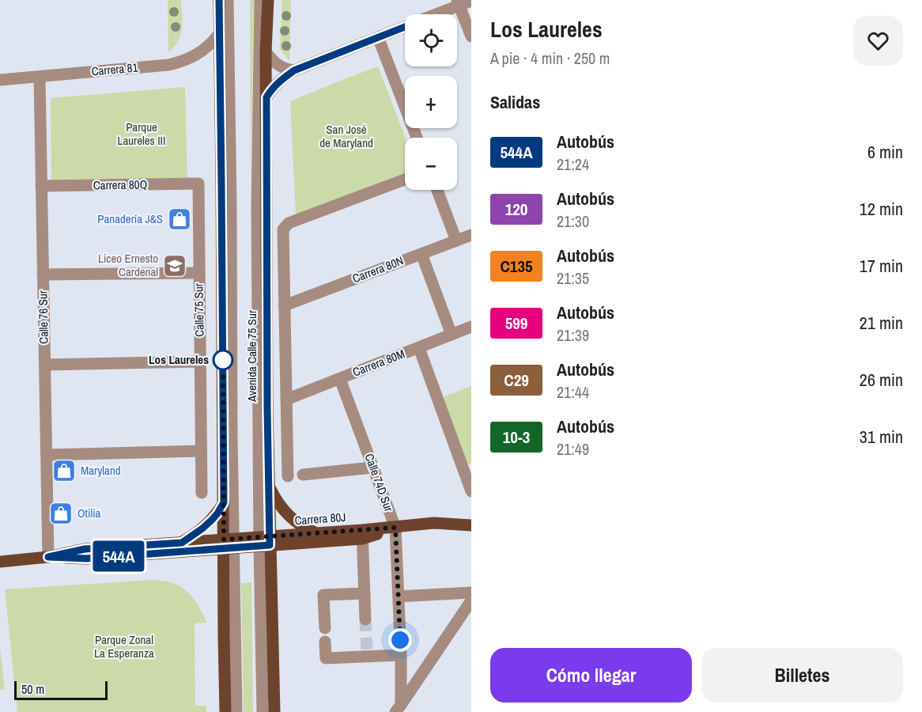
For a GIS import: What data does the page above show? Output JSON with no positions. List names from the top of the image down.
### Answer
{
  "streets": {
    "main road": ["Avenida Calle 75 Sur", "Carrera 80J"],
    "street": [
      "Carrera 81",
      "Carrera 80Q",
      "Carrera 80N",
      "Calle 75 Sur",
      "Calle 76 Sur",
      "Carrera 80M",
      "Calle 74D Sur"
    ]
  },
  "crossings": [
    ["Carrera 81", "Calle 76 Sur"],
    ["Carrera 80Q", "Calle 75 Sur"],
    ["Carrera 80Q", "Calle 76 Sur"],
    ["Calle 76 Sur", "Carrera 80J"],
    ["Avenida Calle 75 Sur", "Carrera 80J"],
    ["Carrera 80M", "Calle 74D Sur"],
    ["Calle 74D Sur", "Carrera 80J"]
  ],
  "parks": ["Parque Laureles III", "San José de Maryland", "Parque Zonal La Esperanza"],
  "places": {
    "shop": ["Panadería J&S", "Maryland", "Otilia"],
    "school or university": ["Liceo Ernesto Cardenal"],
    "other": ["Los Laureles"]
  },
  "lines": ["bus line 544A"],
  "scale_bar": "50 m",
  "page": {
    "on_map": "544A",
    "heading": [
      ["Los Laureles", "A pie · 4 min · 250 m"],
      "Salidas"
    ],
    "map_buttons": ["+", "−"],
    "list": [
      {
        "mark": "544A",
        "name": "Autobús",
        "note": "21:24",
        "value": "6 min"
      },
      {
        "mark": "120",
        "name": "Autobús",
        "note": "21:30",
        "value": "12 min"
      },
      {
        "mark": "C135",
        "name": "Autobús",
        "note": "21:35",
        "value": "17 min"
      },
      {
        "mark": "599",
        "name": "Autobús",
        "note": "21:39",
        "value": "21 min"
      },
      {
        "mark": "C29",
        "name": "Autobús",
        "note": "21:44",
        "value": "26 min"
      },
      {
        "mark": "10-3",
        "name": "Autobús",
        "note": "21:49",
        "value": "31 min"
      }
    ],
    "buttons": ["Cómo llegar", "Billetes"],
    "scale": "50 m"
  }
}
